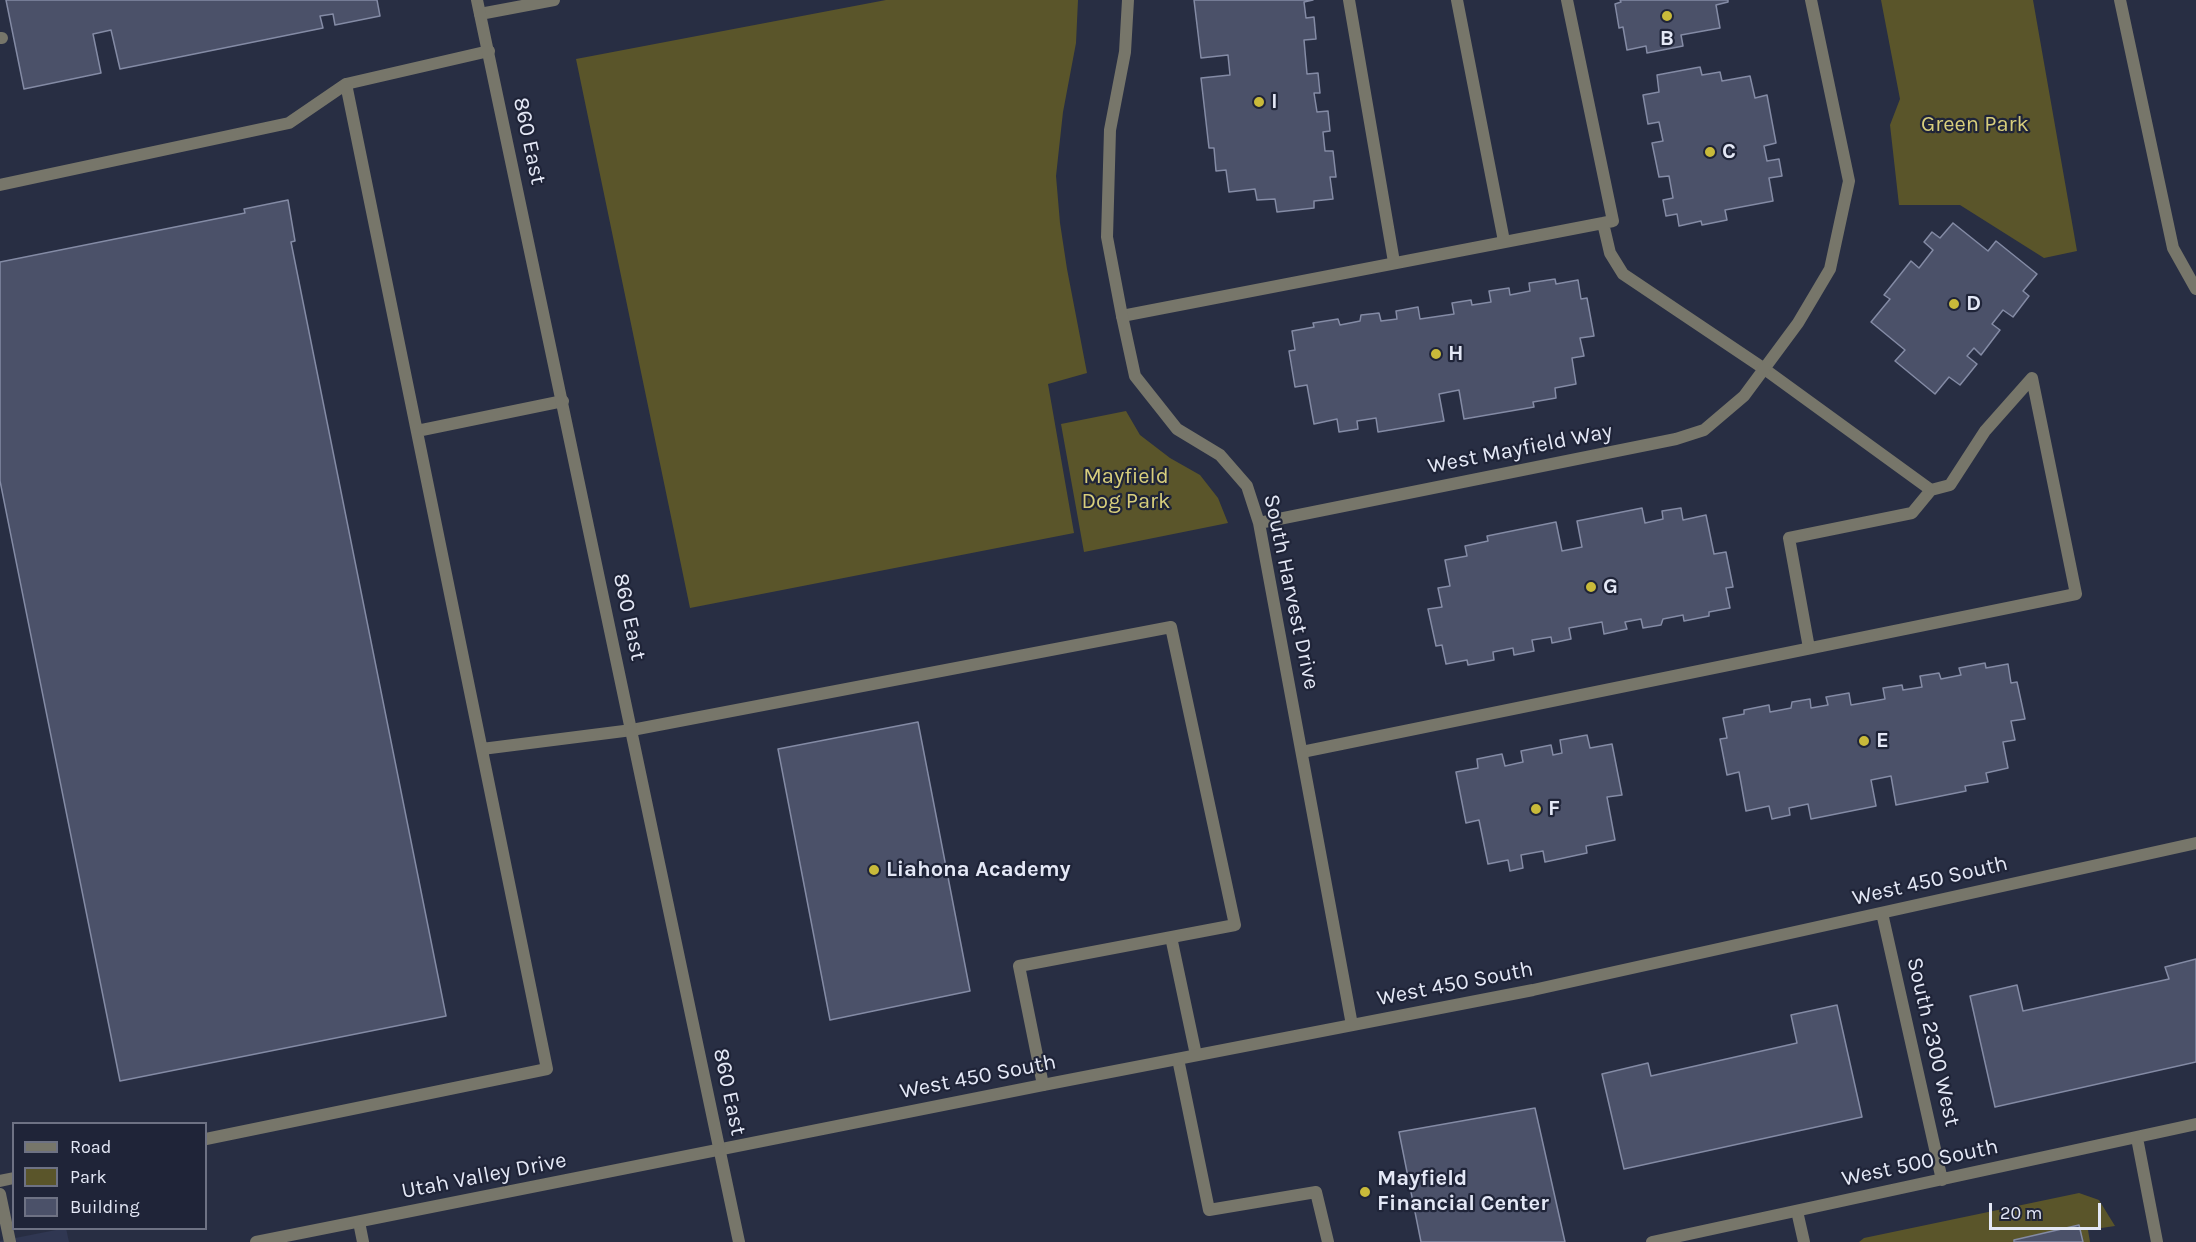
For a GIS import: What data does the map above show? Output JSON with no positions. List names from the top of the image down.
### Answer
{
  "streets": {
    "street": [
      "860 East",
      "West Mayfield Way",
      "South Harvest Drive",
      "West 450 South",
      "South 2300 West",
      "West 500 South",
      "Utah Valley Drive"
    ]
  },
  "crossings": [
    ["860 East", "West 450 South"],
    ["860 East", "Utah Valley Drive"],
    ["West Mayfield Way", "South Harvest Drive"],
    ["South Harvest Drive", "West 450 South"],
    ["West 450 South", "South 2300 West"],
    ["West 450 South", "Utah Valley Drive"],
    ["South 2300 West", "West 500 South"]
  ],
  "parks": ["Green Park", "Mayfield Dog Park"],
  "places": [
    "B",
    "I",
    "C",
    "D",
    "H",
    "G",
    "E",
    "F",
    "Liahona Academy",
    "Mayfield Financial Center"
  ],
  "legend": ["Road", "Park", "Building"],
  "scale_bar": "20 m"
}
